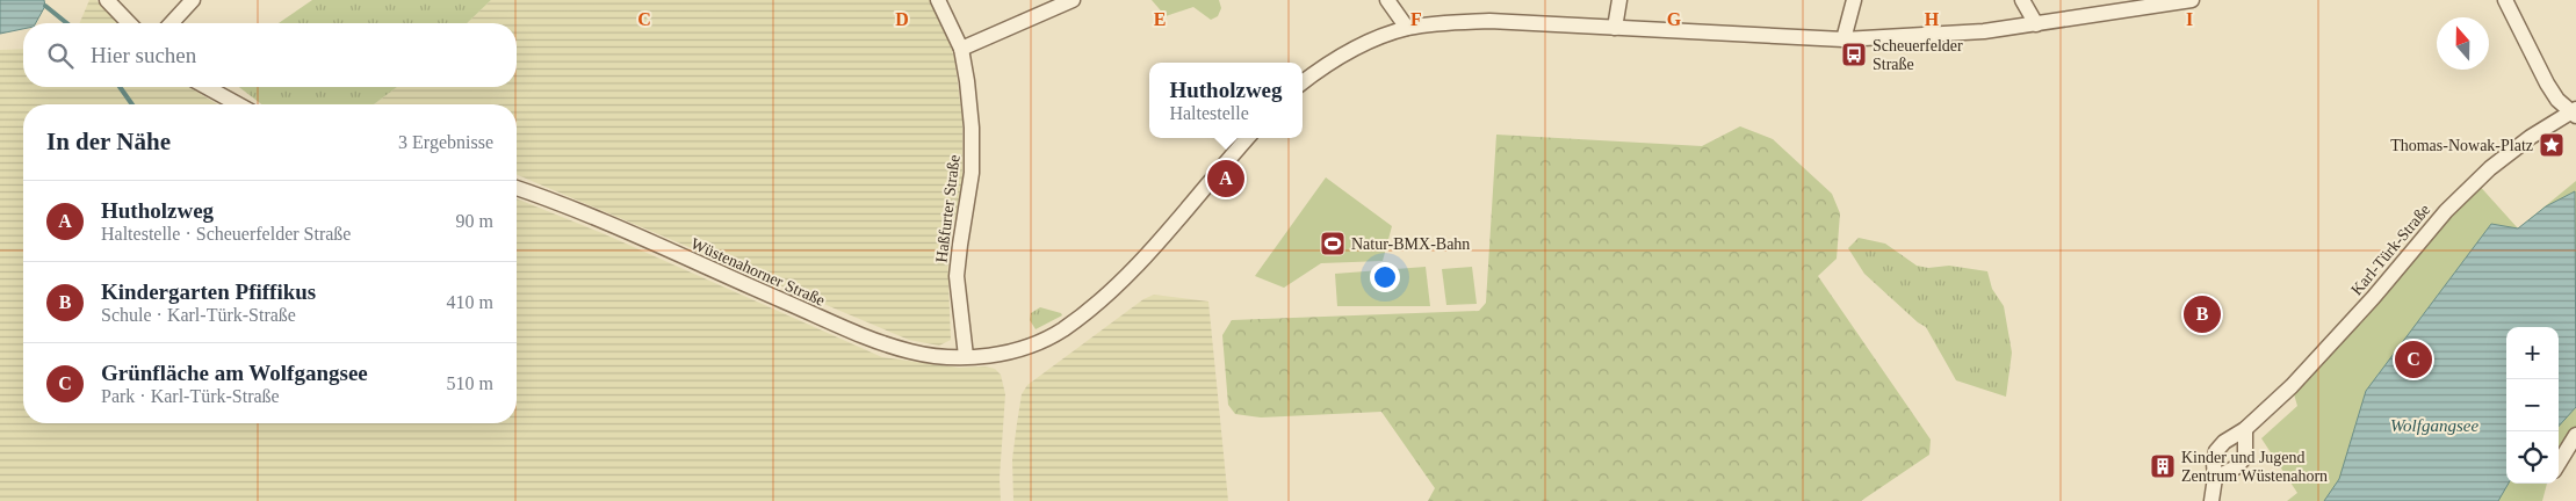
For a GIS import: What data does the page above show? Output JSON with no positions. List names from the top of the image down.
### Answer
{
  "streets": {
    "street": ["Haßfurter Straße", "Karl-Türk-Straße", "Wüstenahorner Straße"]
  },
  "crossings": [
    ["Haßfurter Straße", "Wüstenahorner Straße"]
  ],
  "water": ["Wolfgangsee"],
  "places": {
    "bus stop": ["Scheuerfelder Straße"],
    "place": ["Thomas-Nowak-Platz"],
    "sports": ["Natur-BMX-Bahn"],
    "building": ["Kinder und Jugend Zentrum Wüstenahorn"]
  },
  "north": "top",
  "page": {
    "search": "Hier suchen",
    "popup": ["Hutholzweg", "Haltestelle"],
    "heading": ["In der Nähe", "3 Ergebnisse"],
    "pins": ["A", "B", "C"],
    "list": [
      {
        "mark": "A",
        "name": "Hutholzweg",
        "note": "Haltestelle · Scheuerfelder Straße",
        "value": "90 m"
      },
      {
        "mark": "B",
        "name": "Kindergarten Pfiffikus",
        "note": "Schule · Karl-Türk-Straße",
        "value": "410 m"
      },
      {
        "mark": "C",
        "name": "Grünfläche am Wolfgangsee",
        "note": "Park · Karl-Türk-Straße",
        "value": "510 m"
      }
    ],
    "map_buttons": ["+", "−"]
  },
  "grid": {
    "columns": [
      "C",
      "D",
      "E",
      "F",
      "G",
      "H",
      "I"
    ]
  }
}
